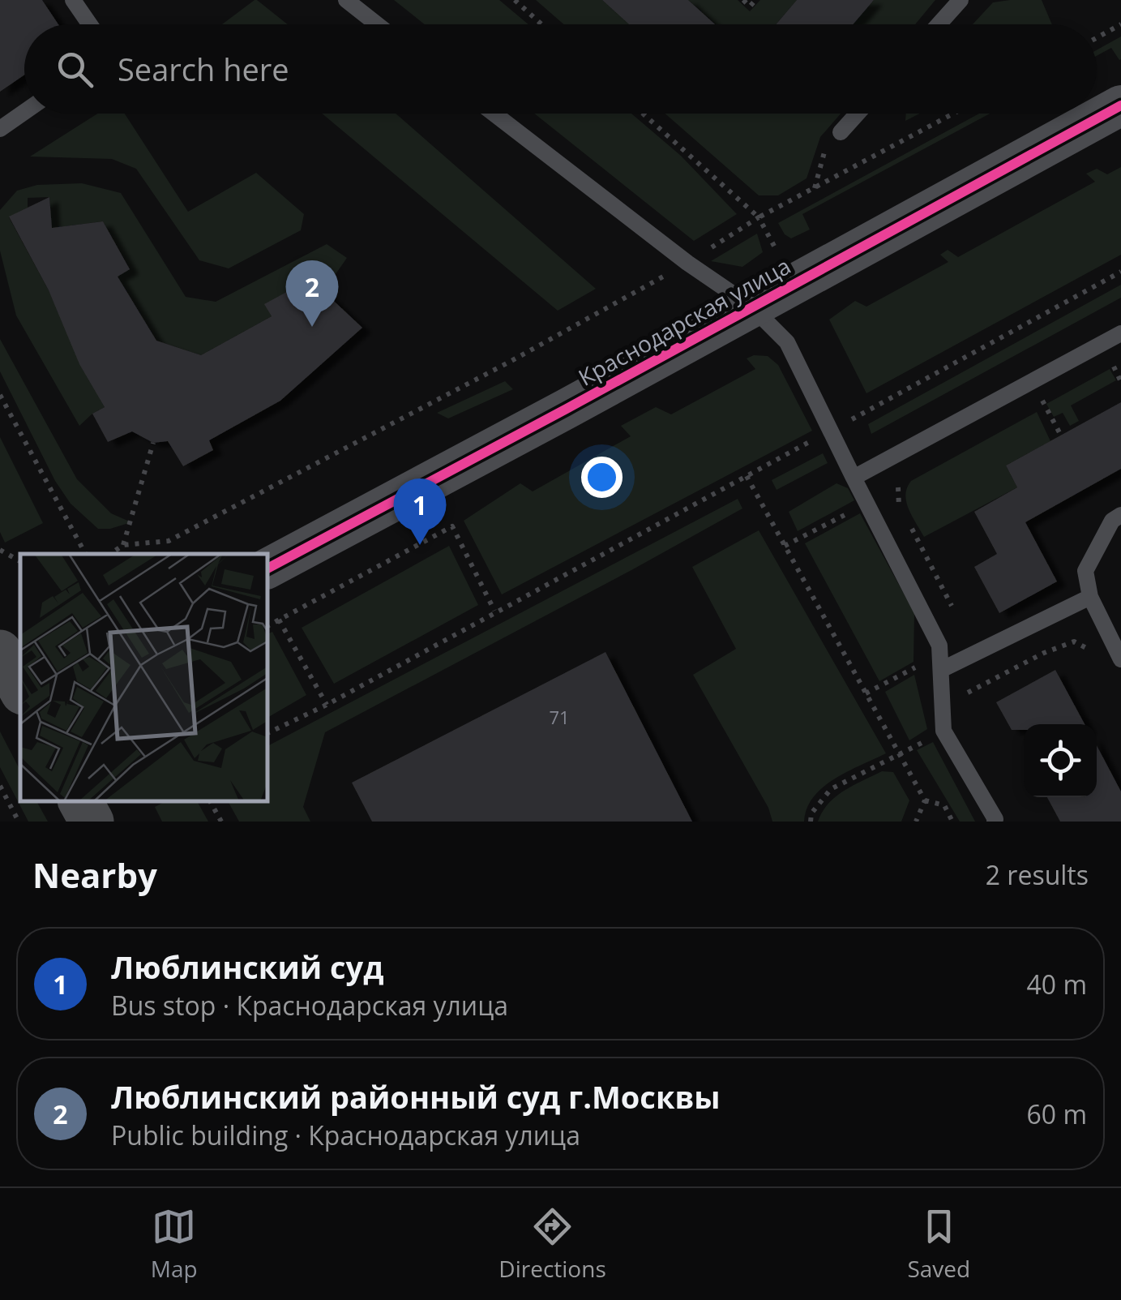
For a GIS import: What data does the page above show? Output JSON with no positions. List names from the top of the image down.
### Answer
{
  "streets": {
    "street": ["Краснодарская улица"]
  },
  "house_numbers": ["71"],
  "page": {
    "search": "Search here",
    "pins": ["2", "1"],
    "heading": ["Nearby", "2 results"],
    "list": [
      {
        "mark": "1",
        "name": "Люблинский суд",
        "note": "Bus stop · Краснодарская улица",
        "value": "40 m"
      },
      {
        "mark": "2",
        "name": "Люблинский районный суд г.Москвы",
        "note": "Public building · Краснодарская улица",
        "value": "60 m"
      }
    ],
    "nav": ["Map", "Directions", "Saved"]
  }
}
